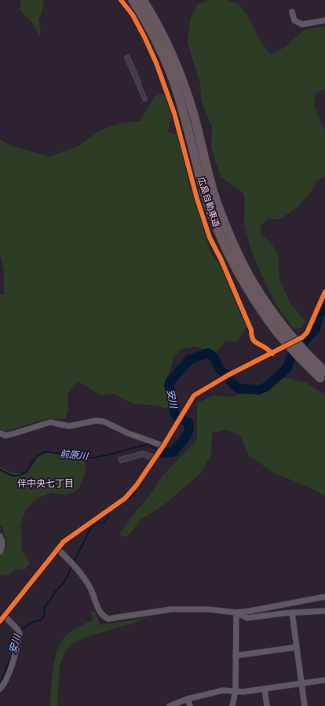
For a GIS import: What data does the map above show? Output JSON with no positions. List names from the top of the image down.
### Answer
{
  "streets": {
    "highway": ["広島自動車道"]
  },
  "districts": ["伴中央七丁目"],
  "water": ["安川", "前原川"]
}
